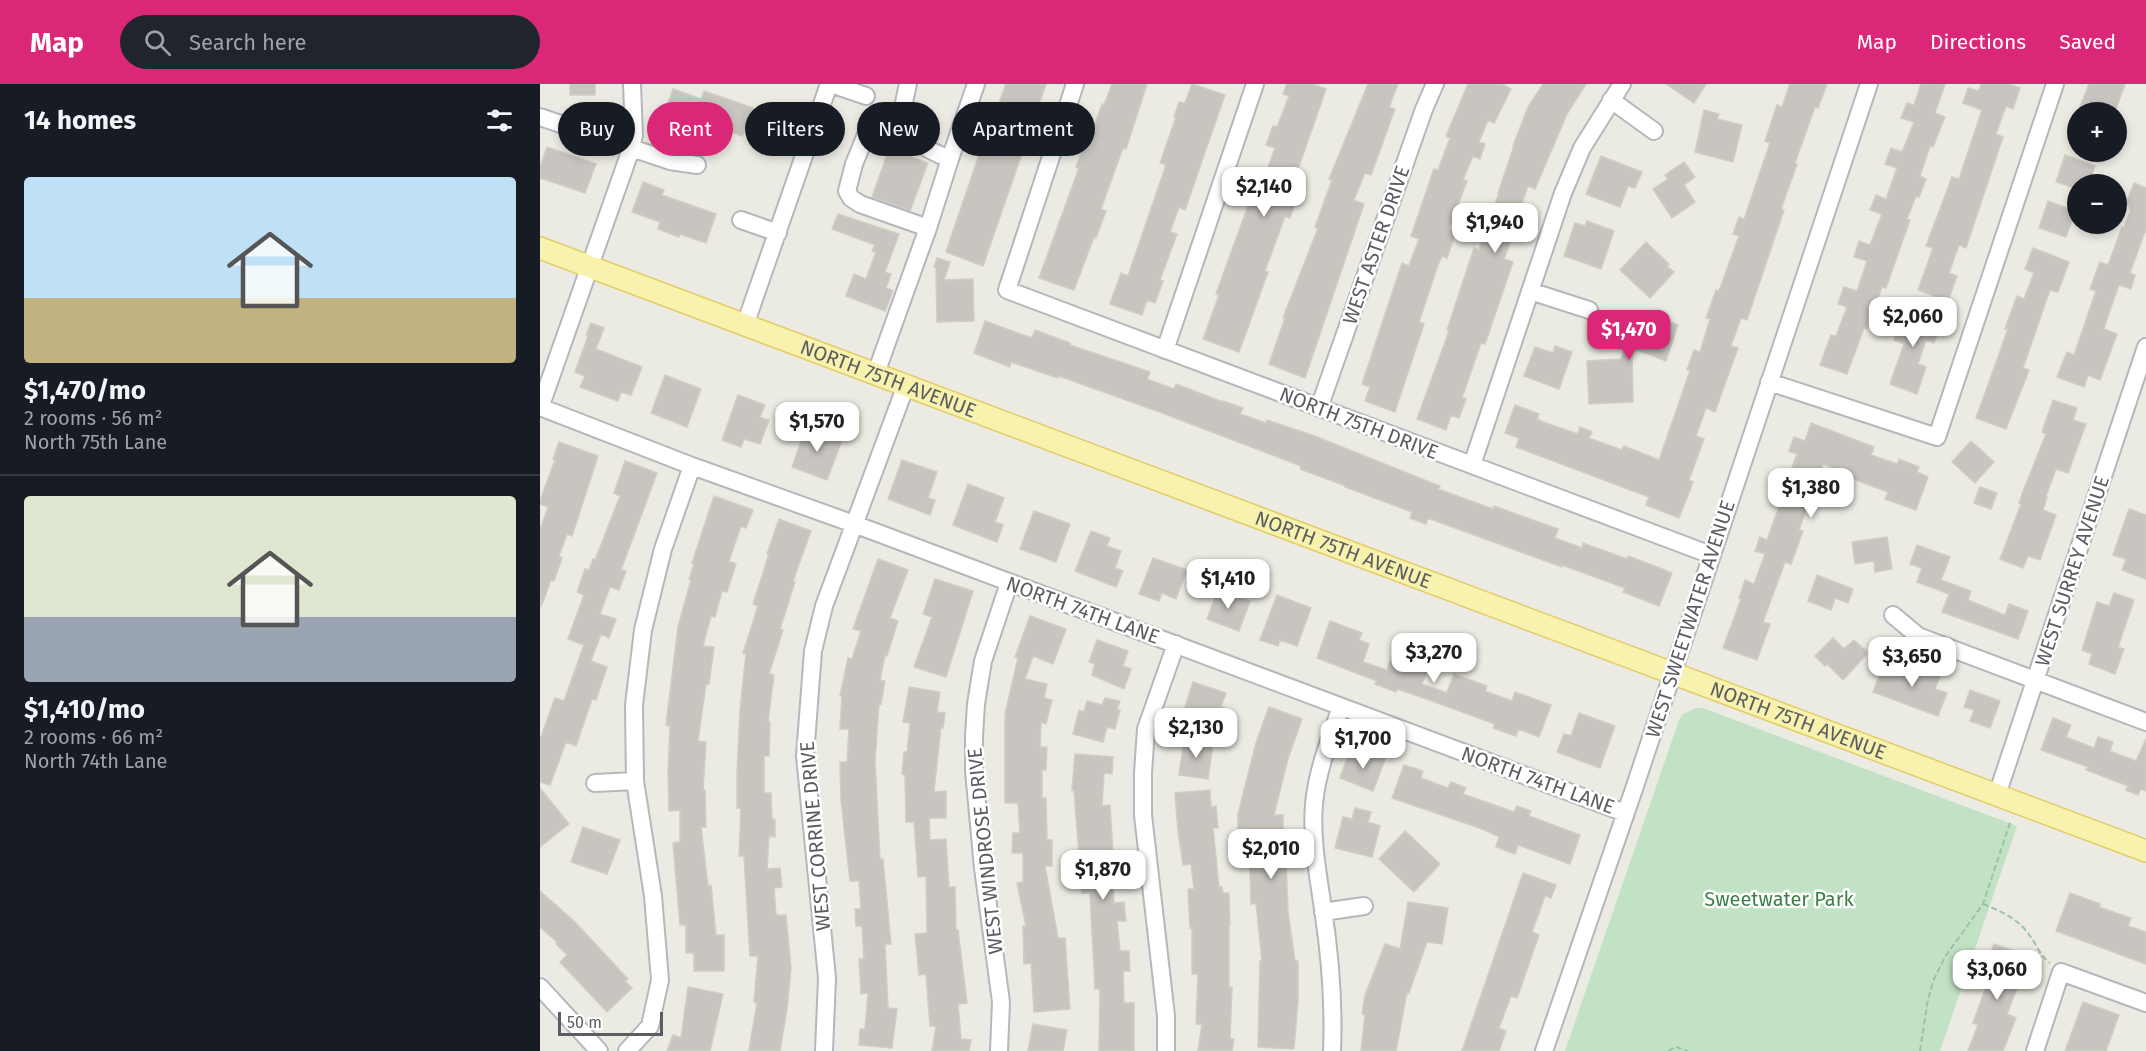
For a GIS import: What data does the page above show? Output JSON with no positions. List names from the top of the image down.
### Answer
{
  "streets": {
    "main road": ["NORTH 75TH AVENUE"],
    "street": [
      "WEST ASTER DRIVE",
      "NORTH 75TH DRIVE",
      "WEST SURREY AVENUE",
      "NORTH 74TH LANE",
      "WEST SWEETWATER AVENUE",
      "WEST CORRINE DRIVE",
      "WEST WINDROSE DRIVE"
    ]
  },
  "crossings": [
    ["WEST ASTER DRIVE", "NORTH 75TH DRIVE"],
    ["NORTH 75TH AVENUE", "WEST SURREY AVENUE"],
    ["NORTH 75TH AVENUE", "WEST SWEETWATER AVENUE"],
    ["NORTH 75TH AVENUE", "WEST CORRINE DRIVE"],
    ["NORTH 75TH DRIVE", "WEST SWEETWATER AVENUE"],
    ["NORTH 74TH LANE", "WEST SWEETWATER AVENUE"],
    ["NORTH 74TH LANE", "WEST CORRINE DRIVE"],
    ["NORTH 74TH LANE", "WEST WINDROSE DRIVE"]
  ],
  "parks": ["Sweetwater Park"],
  "scale_bar": "50 m",
  "page": {
    "header": "Map",
    "search": "Search here",
    "nav": ["Map", "Directions", "Saved"],
    "heading": "14 homes",
    "map_buttons": ["+", "−"],
    "chip": [
      "Buy",
      "Rent",
      "Filters",
      "New",
      "Apartment"
    ],
    "list": [
      {
        "name": "$1,470/mo",
        "note": "2 rooms · 56 m² · North 75th Lane"
      },
      {
        "name": "$1,410/mo",
        "note": "2 rooms · 66 m² · North 74th Lane"
      }
    ],
    "price": [
      "$2,140",
      "$1,940",
      "$2,060",
      "$1,470",
      "$1,570",
      "$1,380",
      "$1,410",
      "$3,270",
      "$3,650",
      "$2,130",
      "$1,700",
      "$2,010",
      "$1,870",
      "$3,060"
    ],
    "scale": "50 m"
  }
}
